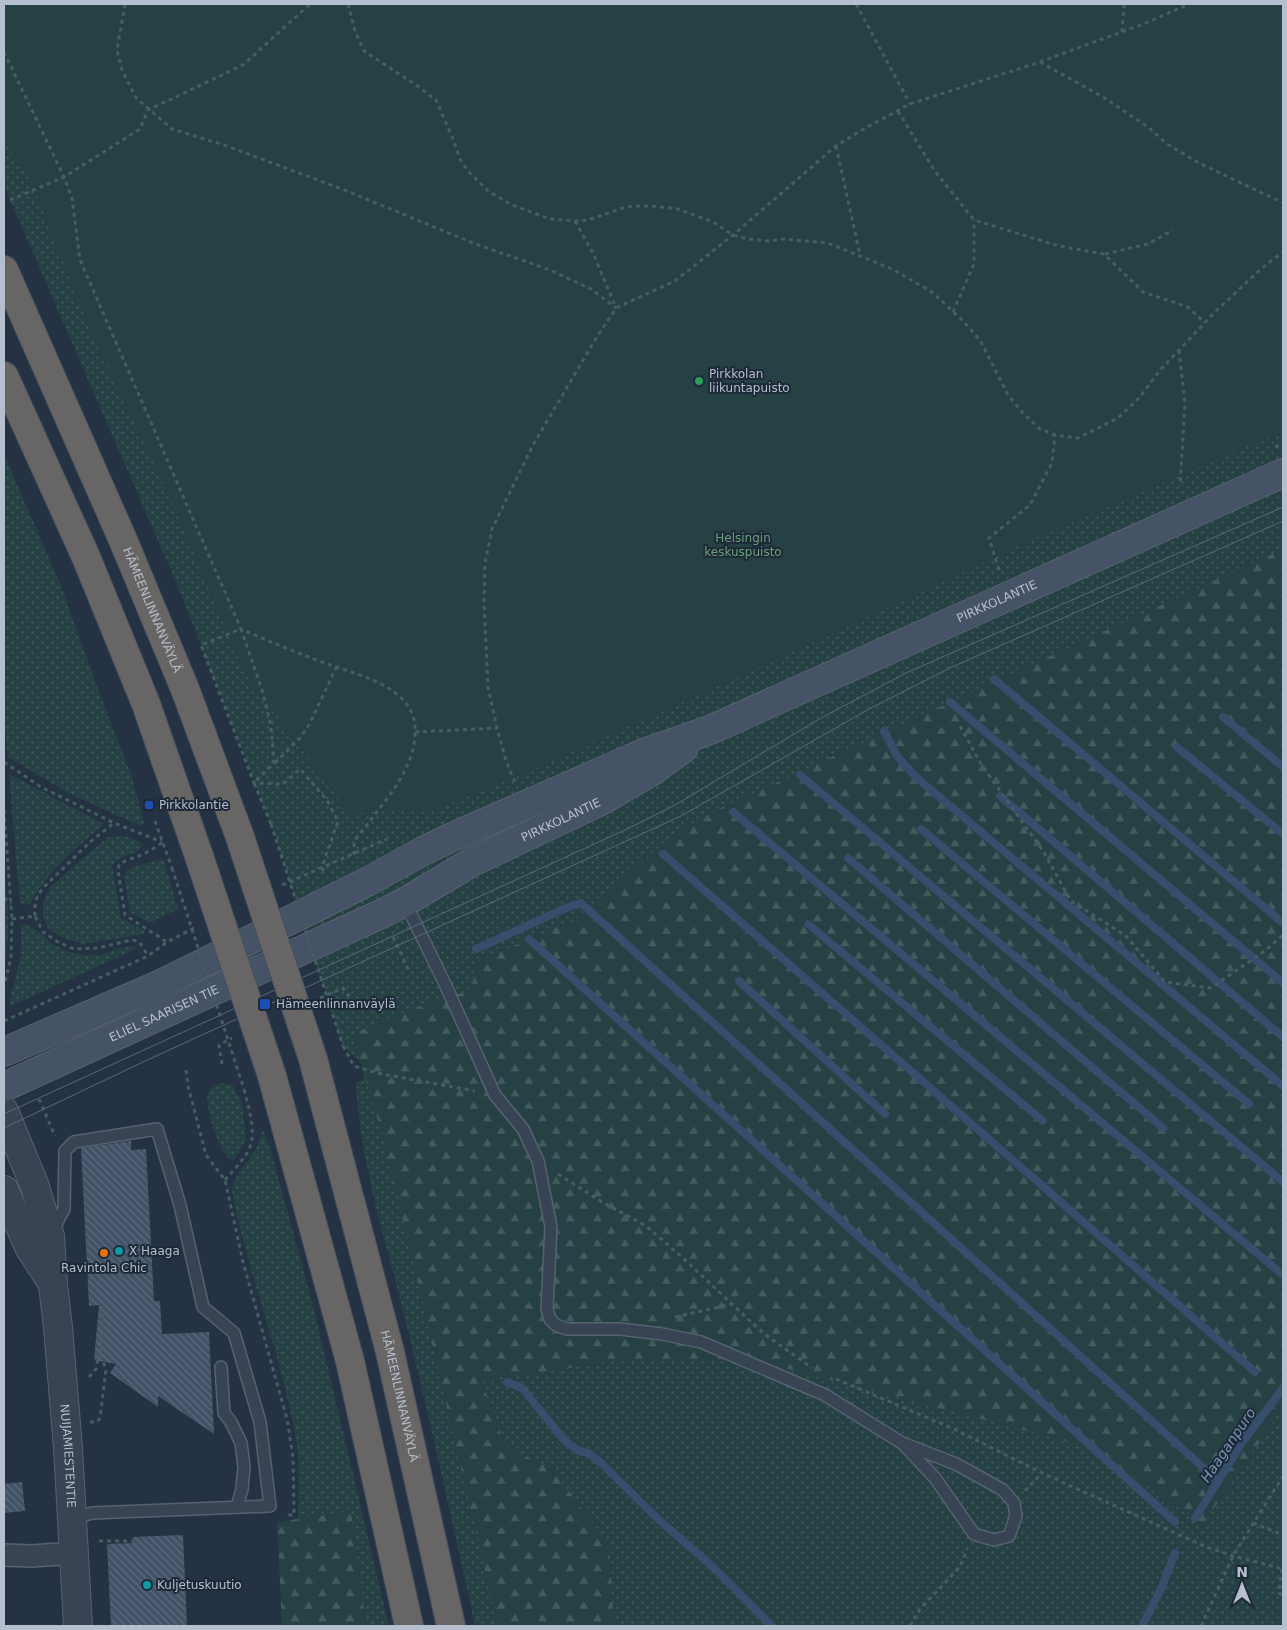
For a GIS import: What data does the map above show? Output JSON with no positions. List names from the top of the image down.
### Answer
{
  "streets": {
    "highway": ["HÄMEENLINNANVÄYLÄ"],
    "main road": ["PIRKKOLANTIE", "ELIEL SAARISEN TIE"],
    "street": ["NUIJAMIESTENTIE"]
  },
  "crossings": [
    ["PIRKKOLANTIE", "ELIEL SAARISEN TIE"]
  ],
  "water": ["Haaganpuro"],
  "parks": ["Helsingin keskuspuisto"],
  "places": {
    "other": [
      "Pirkkolan liikuntapuisto",
      "X Haaga",
      "Ravintola Chic",
      "Kuljetuskuutio"
    ],
    "transit": ["Pirkkolantie", "Hämeenlinnanväylä"]
  },
  "north": "top"
}
